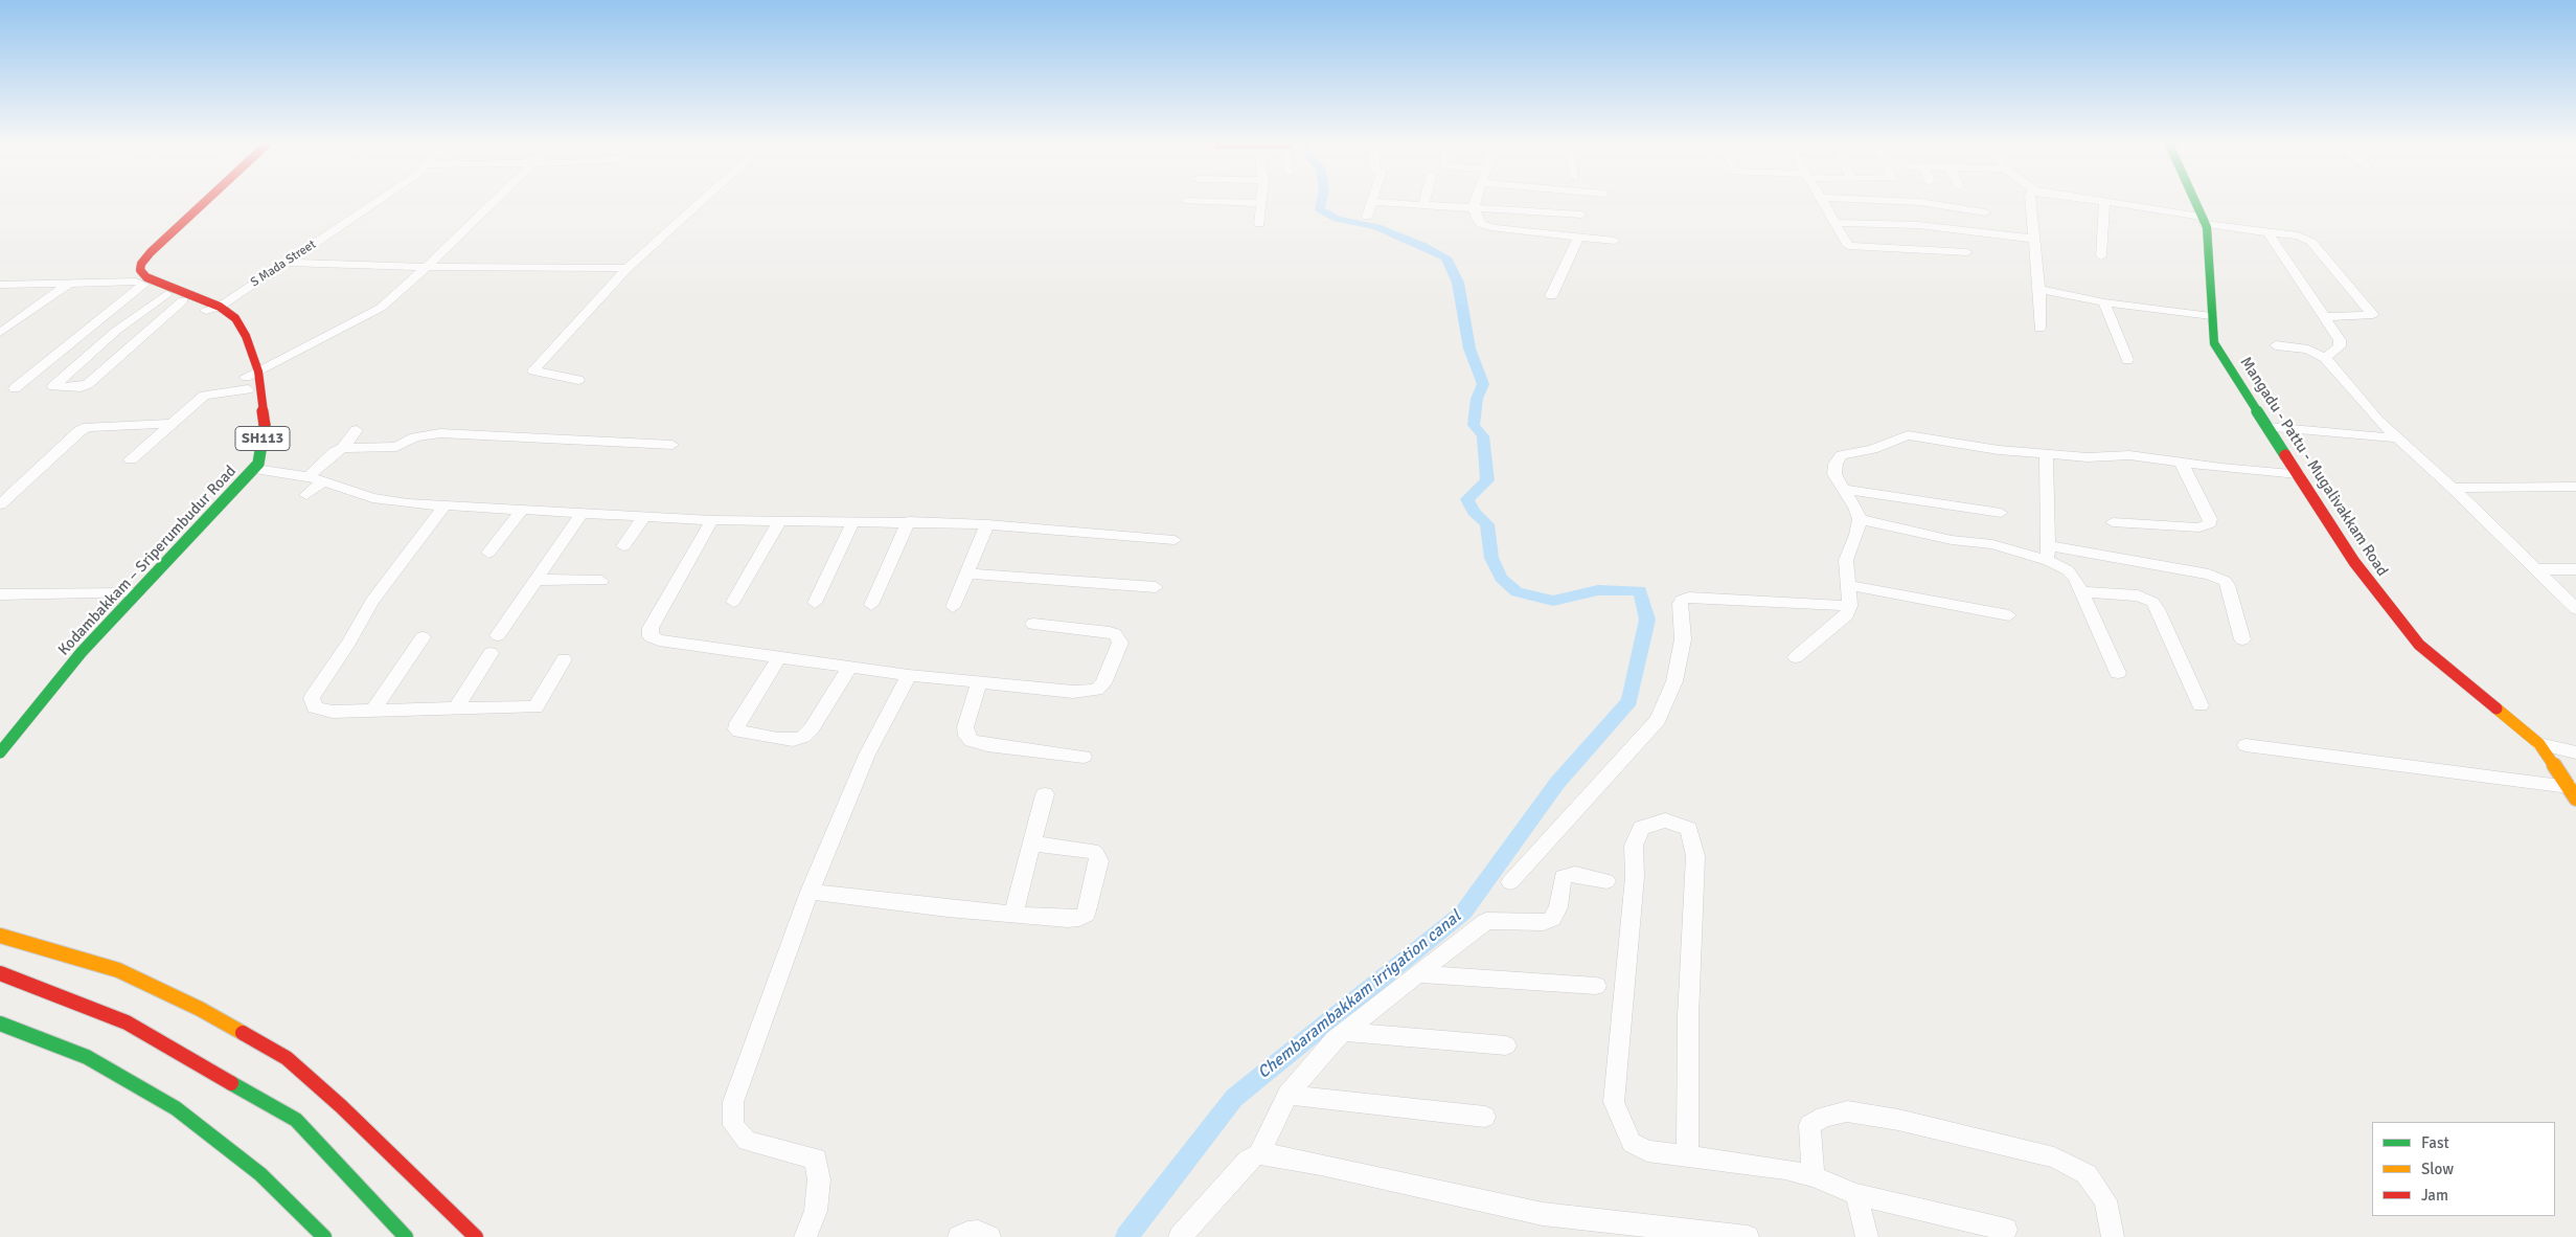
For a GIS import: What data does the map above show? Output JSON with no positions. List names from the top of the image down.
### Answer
{
  "streets": {
    "main road": ["SH113", "Mangadu - Pattu - Mugalivakkam Road", "Kodambakkam – Sriperumbudur Road"],
    "street": ["S Mada Street"]
  },
  "crossings": [
    ["S Mada Street", "Kodambakkam – Sriperumbudur Road"]
  ],
  "water": ["Chembarambakkam irrigation canal"],
  "legend": ["Fast", "Slow", "Jam"]
}
